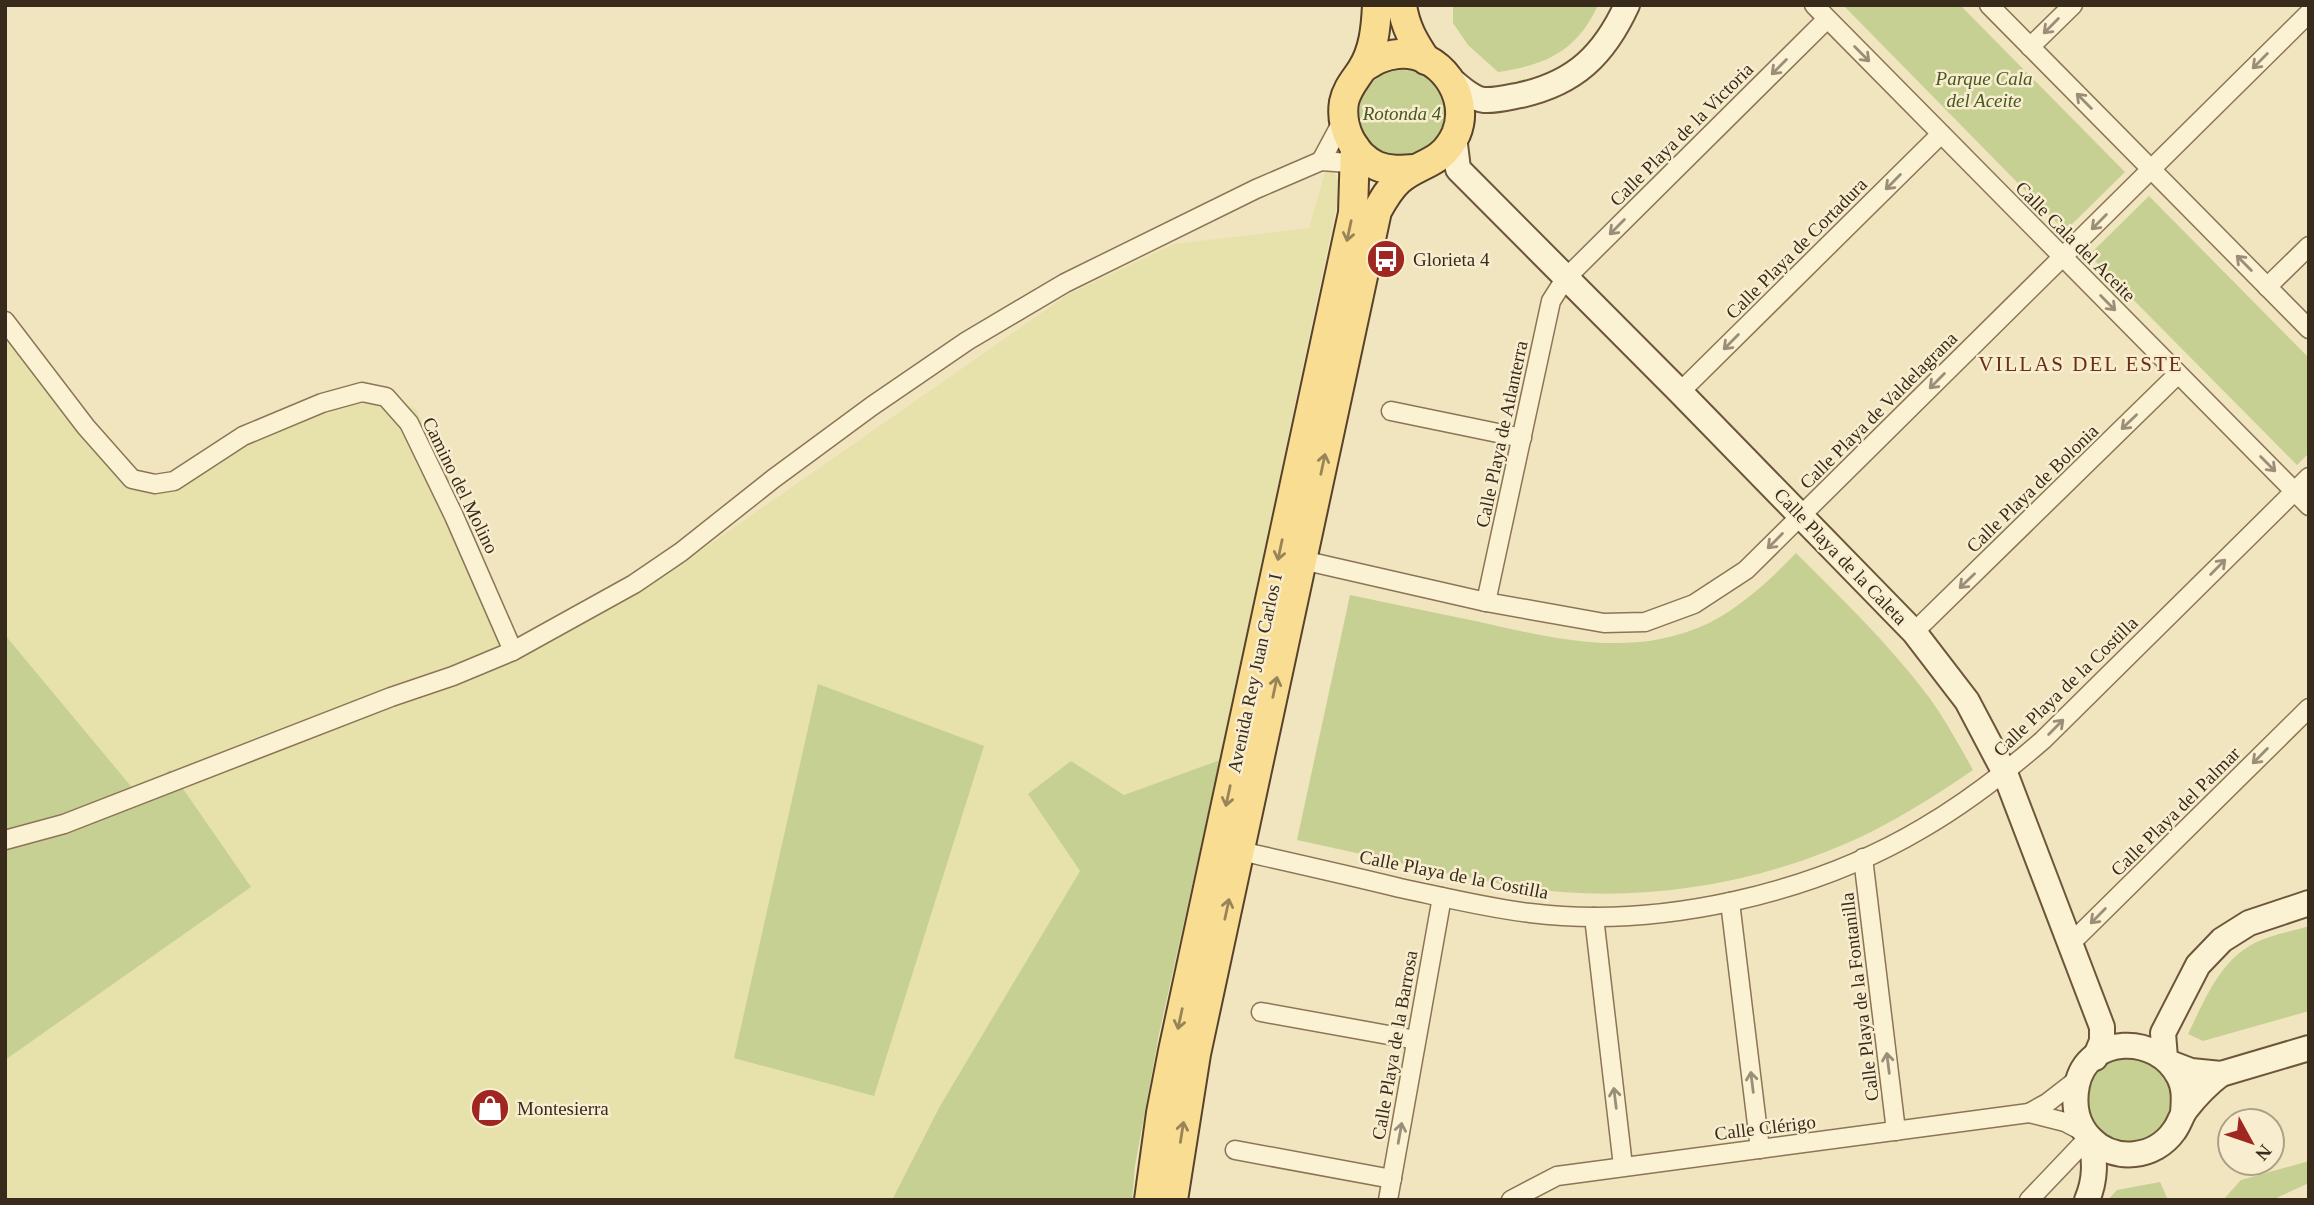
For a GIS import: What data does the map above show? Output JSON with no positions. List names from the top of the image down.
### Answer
{
  "streets": {
    "main road": ["Avenida Rey Juan Carlos I"],
    "street": [
      "Calle Playa de la Victoria",
      "Calle Cala del Aceite",
      "Calle Playa de Cortadura",
      "Calle Playa de Valdelagrana",
      "Calle Playa de Atlanterra",
      "Camino del Molino",
      "Calle Playa de Bolonia",
      "Calle Playa de la Caleta",
      "Calle Playa de la Costilla",
      "Calle Playa del Palmar",
      "Calle Playa de la Fontanilla",
      "Calle Playa de la Barrosa",
      "Calle Clérigo"
    ]
  },
  "crossings": [
    ["Calle Playa de la Victoria", "Calle Cala del Aceite"],
    ["Calle Playa de la Victoria", "Calle Playa de Atlanterra"],
    ["Calle Playa de la Victoria", "Calle Playa de la Caleta"],
    ["Calle Cala del Aceite", "Calle Playa de Cortadura"],
    ["Calle Cala del Aceite", "Calle Playa de Valdelagrana"],
    ["Calle Cala del Aceite", "Calle Playa de Bolonia"],
    ["Calle Cala del Aceite", "Calle Playa de la Costilla"],
    ["Calle Playa de Cortadura", "Calle Playa de la Caleta"],
    ["Calle Playa de Valdelagrana", "Calle Playa de Atlanterra"],
    ["Calle Playa de Valdelagrana", "Calle Playa de la Caleta"],
    ["Calle Playa de Valdelagrana", "Avenida Rey Juan Carlos I"],
    ["Calle Playa de Atlanterra", "Calle Playa de la Caleta"],
    ["Calle Playa de Bolonia", "Calle Playa de la Caleta"],
    ["Calle Playa de la Caleta", "Calle Playa de la Costilla"],
    ["Calle Playa de la Caleta", "Calle Playa del Palmar"],
    ["Avenida Rey Juan Carlos I", "Calle Playa de la Costilla"],
    ["Calle Playa de la Costilla", "Calle Playa de la Fontanilla"],
    ["Calle Playa de la Costilla", "Calle Playa de la Barrosa"],
    ["Calle Playa de la Fontanilla", "Calle Clérigo"]
  ],
  "one_way": [
    "Calle Playa de Cortadura",
    "Calle Playa de Valdelagrana",
    "Calle Playa de Bolonia",
    "Calle Playa de la Barrosa"
  ],
  "districts": ["VILLAS DEL ESTE"],
  "parks": ["Parque Cala del Aceite", "Rotonda 4"],
  "places": {
    "bus stop": ["Glorieta 4"],
    "shop": ["Montesierra"]
  },
  "north": "bottom right"
}
